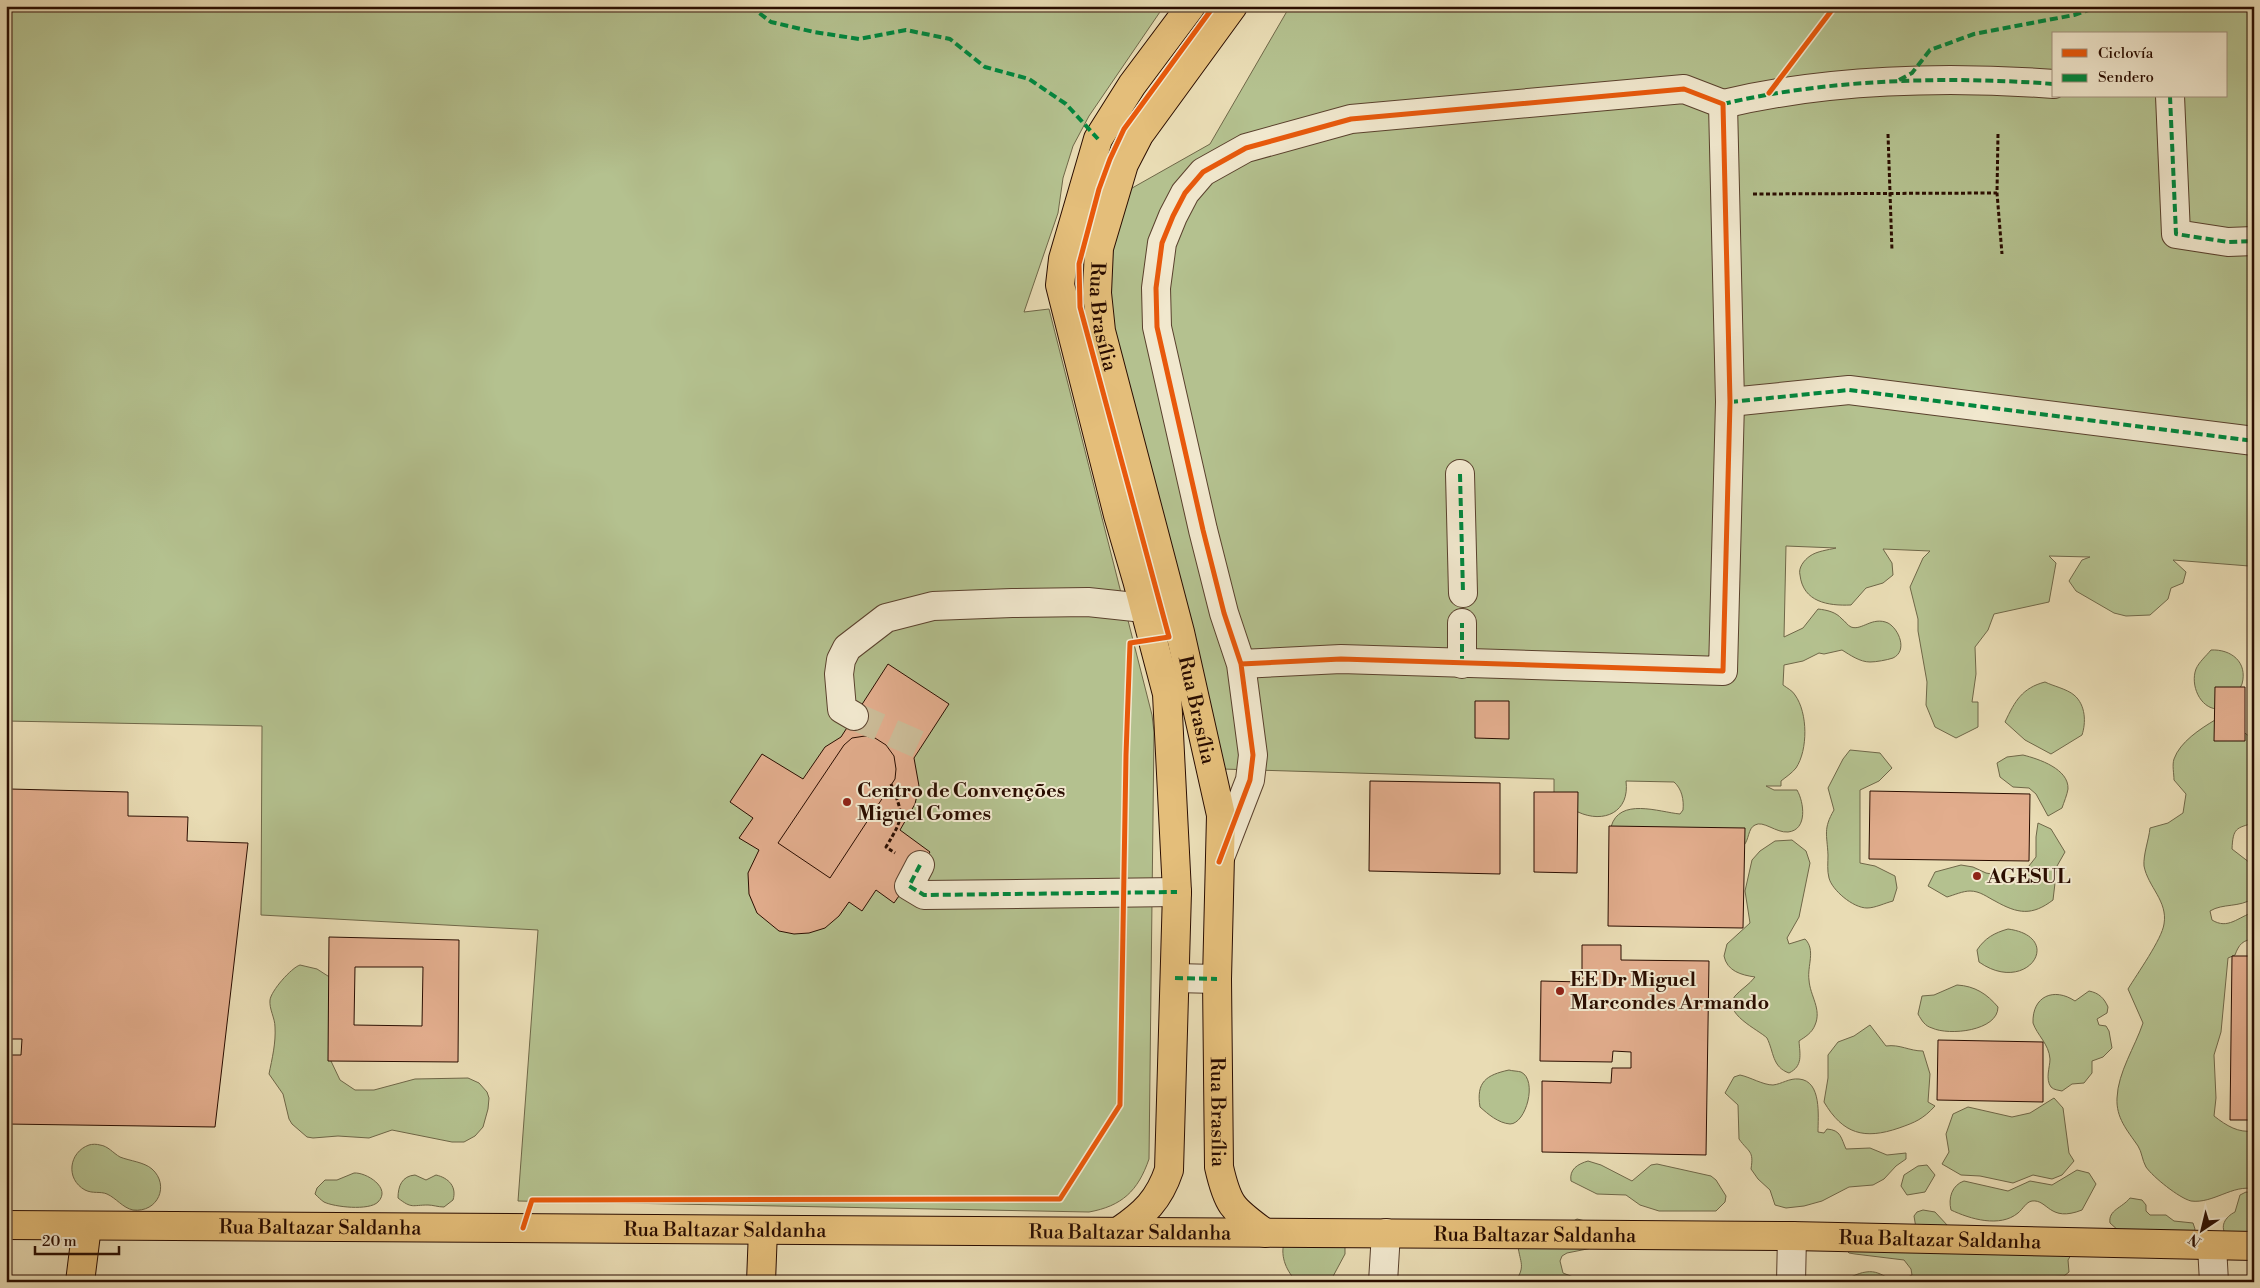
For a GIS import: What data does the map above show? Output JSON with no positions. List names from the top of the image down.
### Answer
{
  "streets": {
    "main road": ["Rua Brasília", "Rua Baltazar Saldanha"]
  },
  "crossings": [
    ["Rua Brasília", "Rua Baltazar Saldanha"]
  ],
  "places": ["Centro de Convenções Miguel Gomes", "AGESUL", "EE Dr Miguel Marcondes Armando"],
  "legend": ["Ciclovía", "Sendero"],
  "scale_bar": "20 m",
  "north": "bottom left"
}
